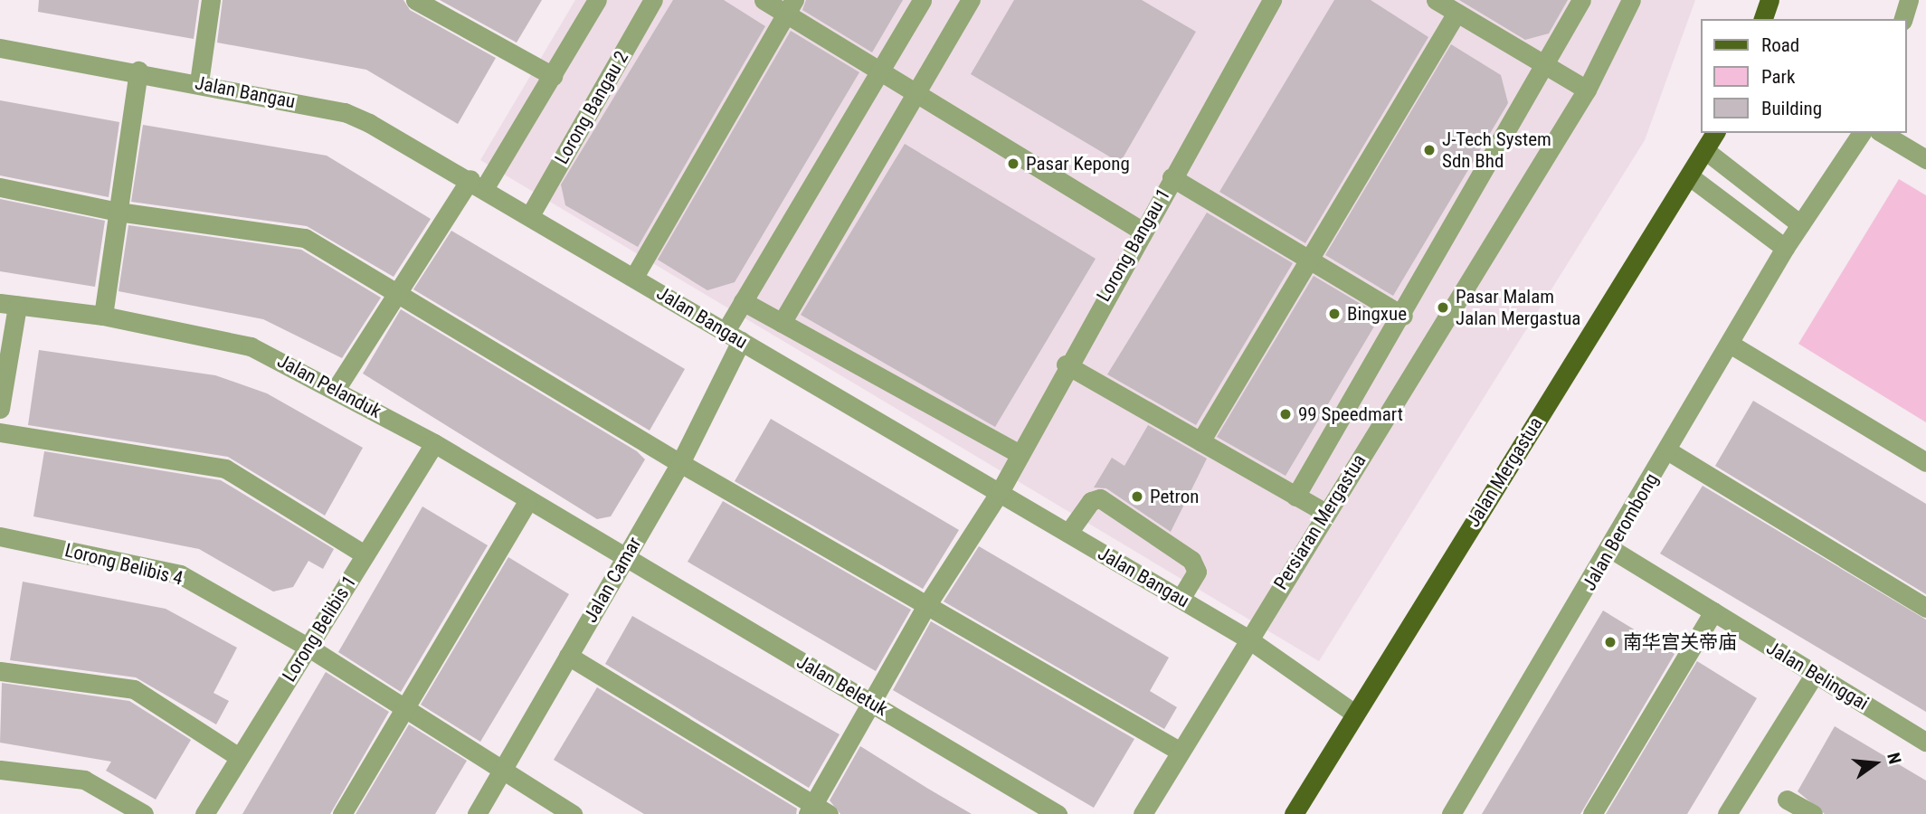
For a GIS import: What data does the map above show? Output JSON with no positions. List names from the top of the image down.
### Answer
{
  "streets": {
    "main road": ["Jalan Mergastua"],
    "street": [
      "Jalan Bangau",
      "Lorong Bangau 2",
      "Lorong Bangau 1",
      "Jalan Pelanduk",
      "Persiaran Mergastua",
      "Jalan Berombong",
      "Lorong Belibis 4",
      "Jalan Camar",
      "Lorong Belibis 1",
      "Jalan Belinggai",
      "Jalan Beletuk"
    ]
  },
  "crossings": [
    ["Jalan Bangau", "Lorong Bangau 2"],
    ["Jalan Bangau", "Lorong Bangau 1"],
    ["Jalan Bangau", "Jalan Mergastua"],
    ["Jalan Bangau", "Persiaran Mergastua"],
    ["Jalan Bangau", "Jalan Camar"],
    ["Lorong Bangau 1", "Jalan Beletuk"],
    ["Jalan Pelanduk", "Jalan Camar"],
    ["Jalan Pelanduk", "Lorong Belibis 1"],
    ["Jalan Pelanduk", "Jalan Beletuk"],
    ["Jalan Berombong", "Jalan Belinggai"],
    ["Lorong Belibis 4", "Jalan Camar"],
    ["Lorong Belibis 4", "Lorong Belibis 1"],
    ["Jalan Camar", "Jalan Beletuk"]
  ],
  "places": [
    "J-Tech System Sdn Bhd",
    "Pasar Kepong",
    "Pasar Malam Jalan Mergastua",
    "Bingxue",
    "99 Speedmart",
    "Petron",
    "南华宫关帝庙"
  ],
  "legend": ["Road", "Park", "Building"],
  "north": "right"
}
